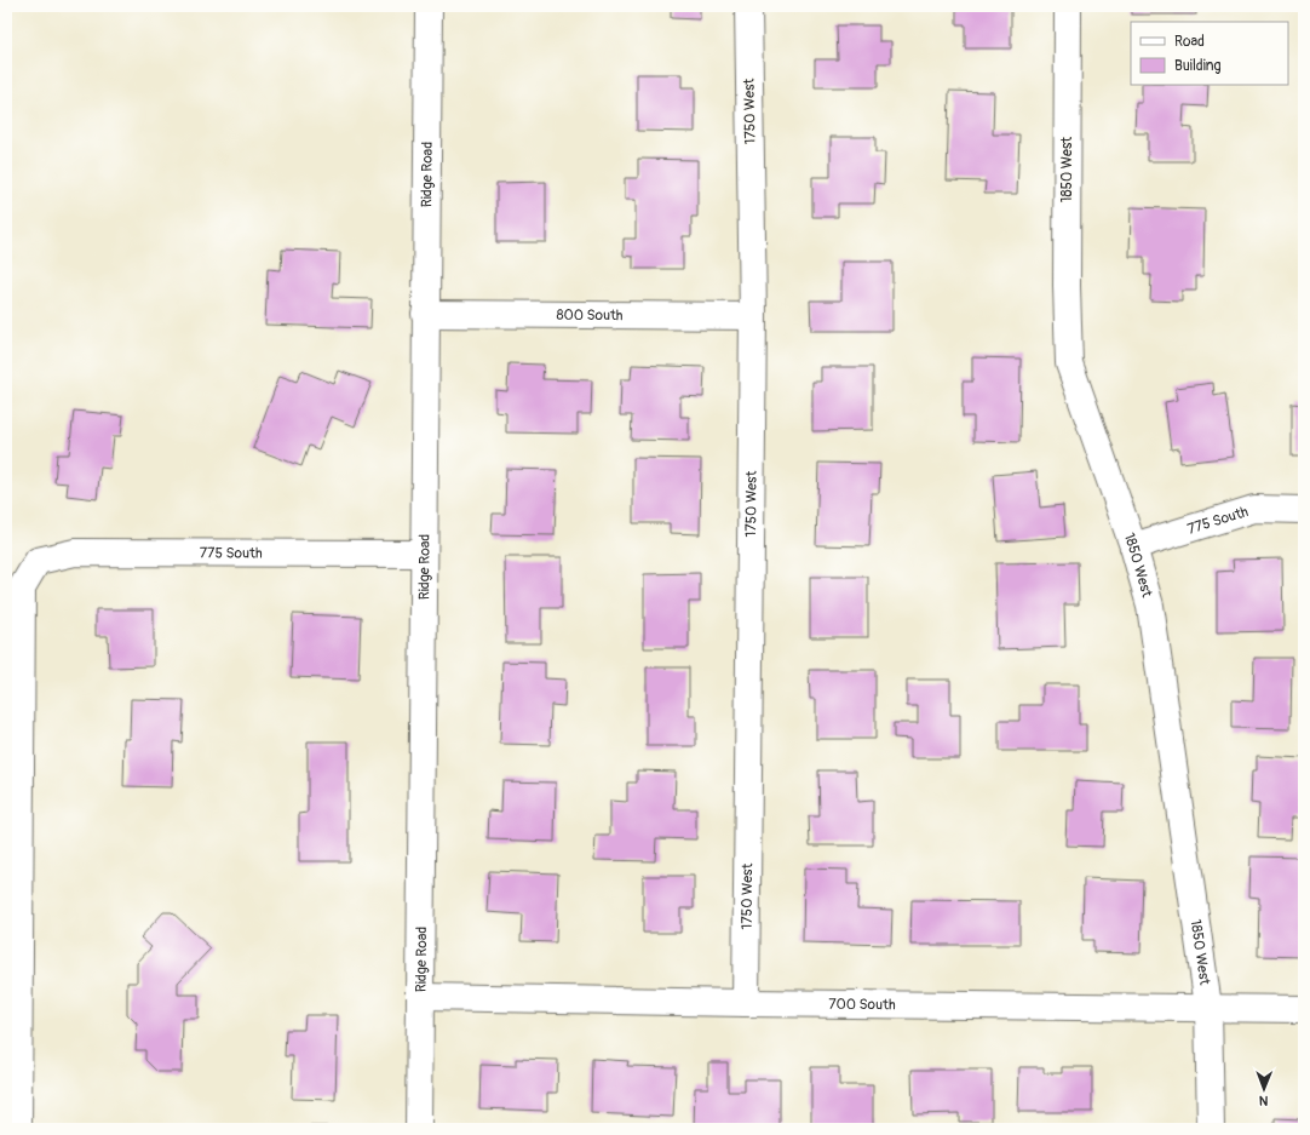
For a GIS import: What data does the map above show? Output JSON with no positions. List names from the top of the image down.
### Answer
{
  "streets": {
    "street": [
      "1750 West",
      "1850 West",
      "Ridge Road",
      "800 South",
      "775 South",
      "700 South"
    ]
  },
  "crossings": [
    ["1750 West", "800 South"],
    ["1750 West", "700 South"],
    ["1850 West", "775 South"],
    ["1850 West", "700 South"],
    ["Ridge Road", "800 South"],
    ["Ridge Road", "775 South"],
    ["Ridge Road", "700 South"]
  ],
  "legend": ["Road", "Building"],
  "north": "bottom"
}
